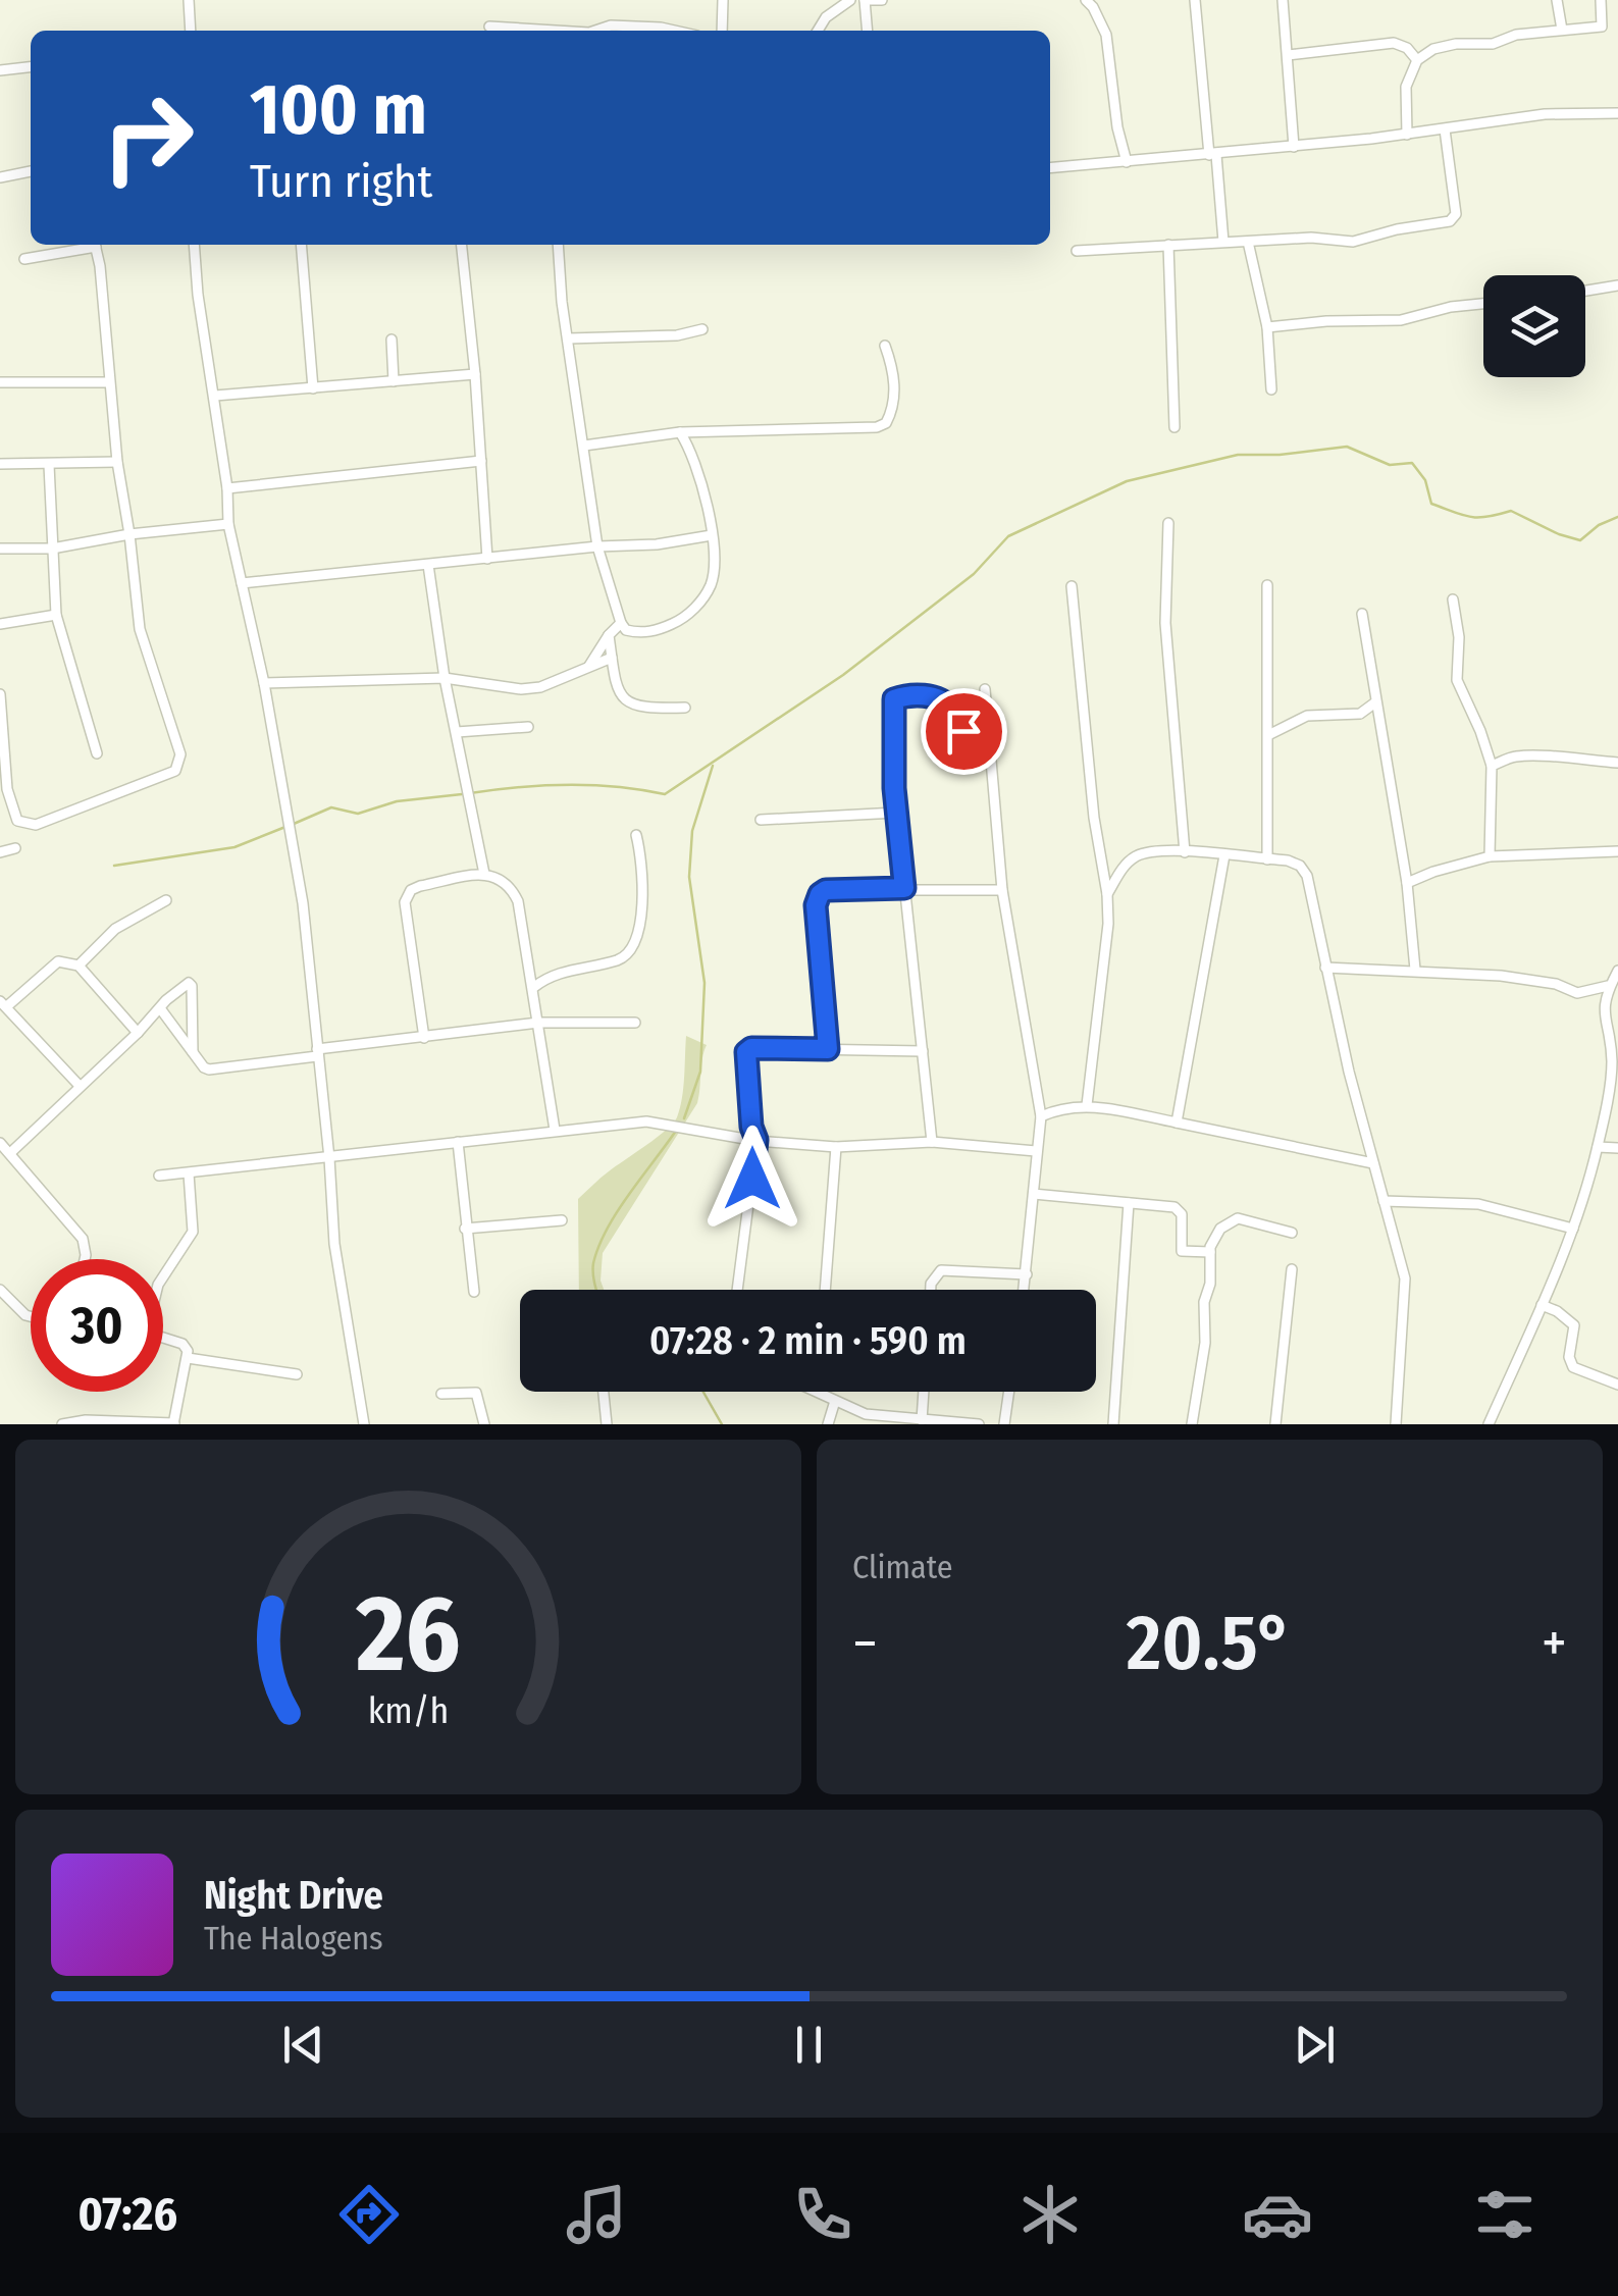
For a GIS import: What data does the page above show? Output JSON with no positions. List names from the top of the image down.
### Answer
{
  "page": {
    "turn": ["100 m", "Turn right"],
    "limit": "30",
    "trip": "07:28 · 2 min · 590 m",
    "tile": "Climate",
    "heat": ["−", "20.5°", "+"],
    "song": ["Night Drive", "The Halogens"],
    "tabs": "07:26",
    "gauge": ["26", "km/h"]
  }
}
